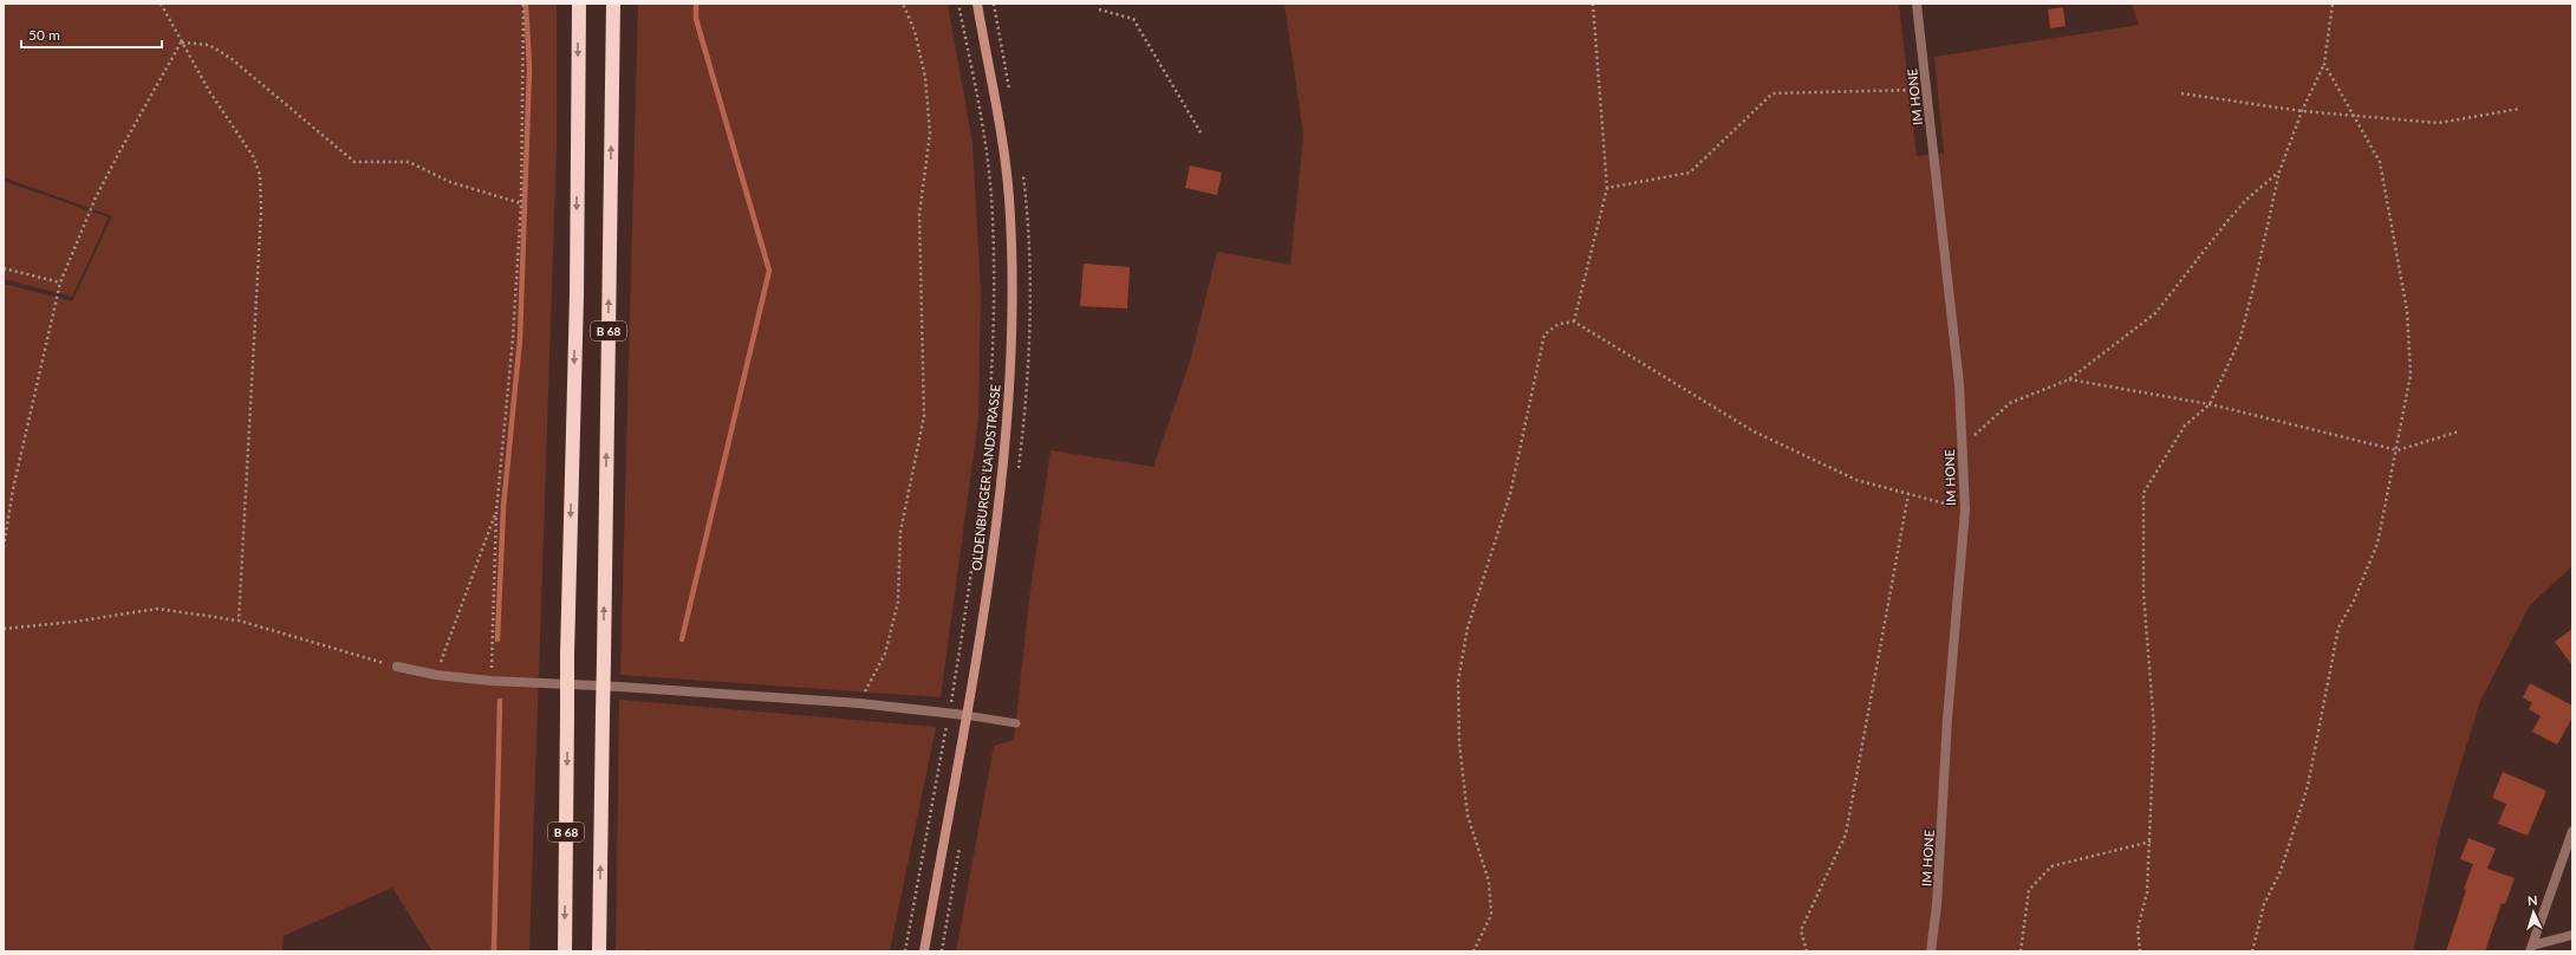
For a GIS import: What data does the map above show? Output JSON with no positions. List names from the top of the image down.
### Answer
{
  "streets": {
    "highway": ["B 68"],
    "street": ["IM HONE", "OLDENBURGER LANDSTRASSE"]
  },
  "scale_bar": "50 m",
  "north": "top"
}
